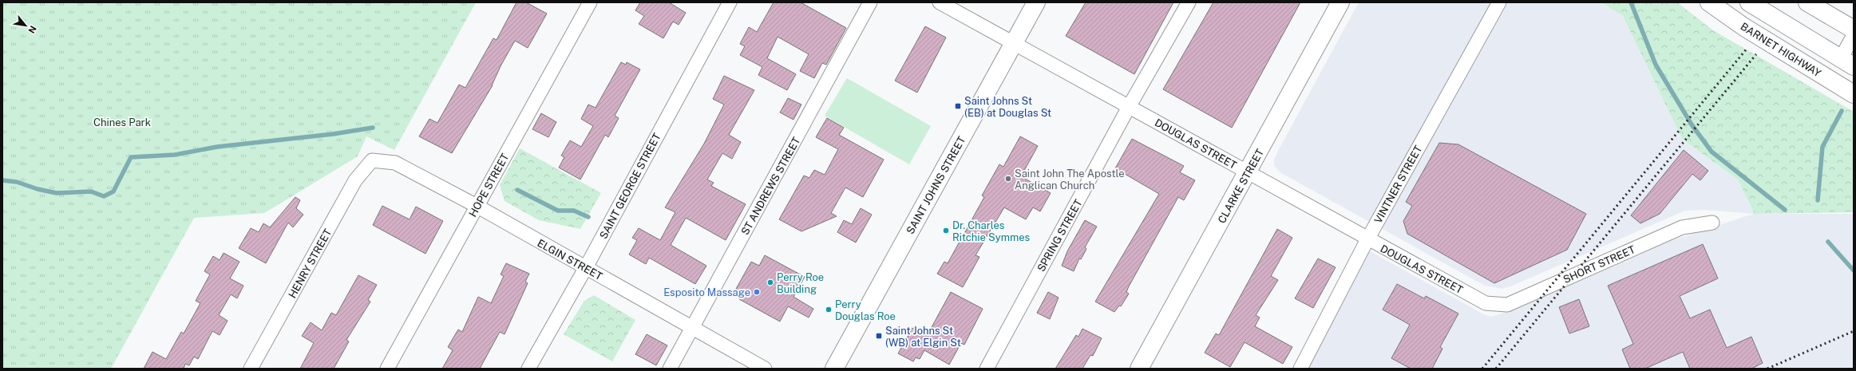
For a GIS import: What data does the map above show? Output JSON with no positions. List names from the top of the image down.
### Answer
{
  "streets": {
    "main road": ["BARNET HIGHWAY", "SAINT JOHNS STREET", "CLARKE STREET"],
    "street": [
      "DOUGLAS STREET",
      "VINTNER STREET",
      "HOPE STREET",
      "SAINT GEORGE STREET",
      "ST ANDREWS STREET",
      "SPRING STREET",
      "ELGIN STREET",
      "HENRY STREET",
      "SHORT STREET"
    ]
  },
  "crossings": [
    ["DOUGLAS STREET", "VINTNER STREET"],
    ["DOUGLAS STREET", "SAINT JOHNS STREET"],
    ["DOUGLAS STREET", "CLARKE STREET"],
    ["DOUGLAS STREET", "SPRING STREET"],
    ["DOUGLAS STREET", "SHORT STREET"],
    ["HOPE STREET", "ELGIN STREET"],
    ["SAINT GEORGE STREET", "ELGIN STREET"],
    ["ST ANDREWS STREET", "ELGIN STREET"],
    ["ELGIN STREET", "HENRY STREET"]
  ],
  "parks": ["Chines Park"],
  "places": {
    "transit": ["Saint Johns St (EB) at Douglas St", "Saint Johns St (WB) at Elgin St"],
    "other": [
      "Saint John The Apostle Anglican Church",
      "Dr. Charles Ritchie Symmes",
      "Perry Roe Building",
      "Esposito Massage",
      "Perry Douglas Roe"
    ]
  },
  "north": "bottom right"
}
